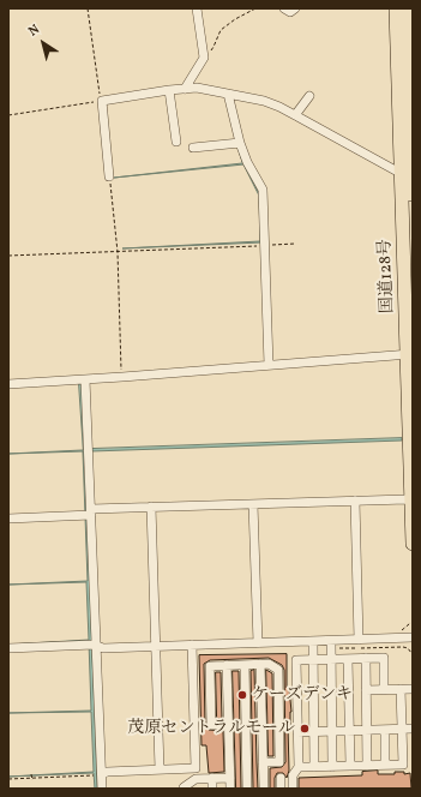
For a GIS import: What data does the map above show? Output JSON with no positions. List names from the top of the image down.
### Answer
{
  "streets": {
    "highway": ["国道128号"]
  },
  "places": ["ケーズデンキ", "茂原セントラルモール"],
  "north": "top left"
}
